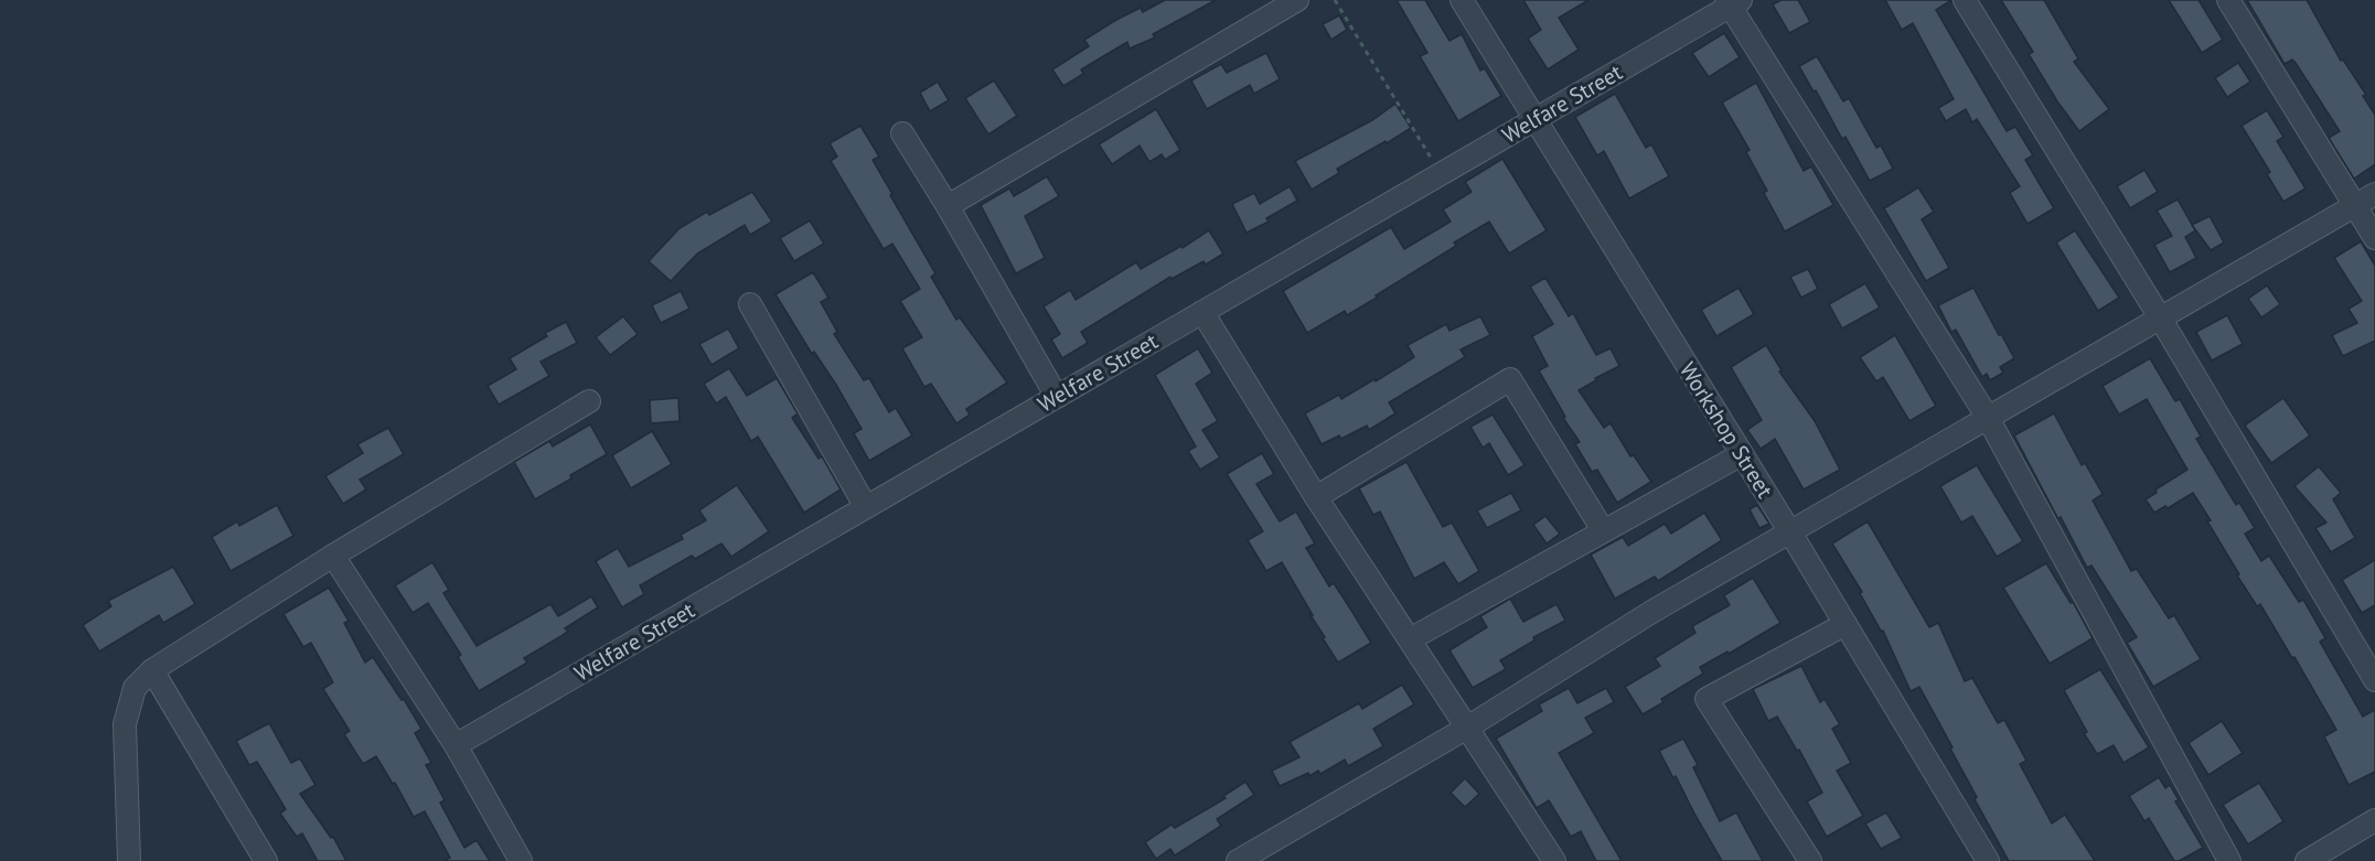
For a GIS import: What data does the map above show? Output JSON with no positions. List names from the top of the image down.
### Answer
{
  "streets": {
    "street": ["Welfare Street", "Workshop Street"]
  },
  "crossings": [
    ["Welfare Street", "Workshop Street"]
  ]
}
